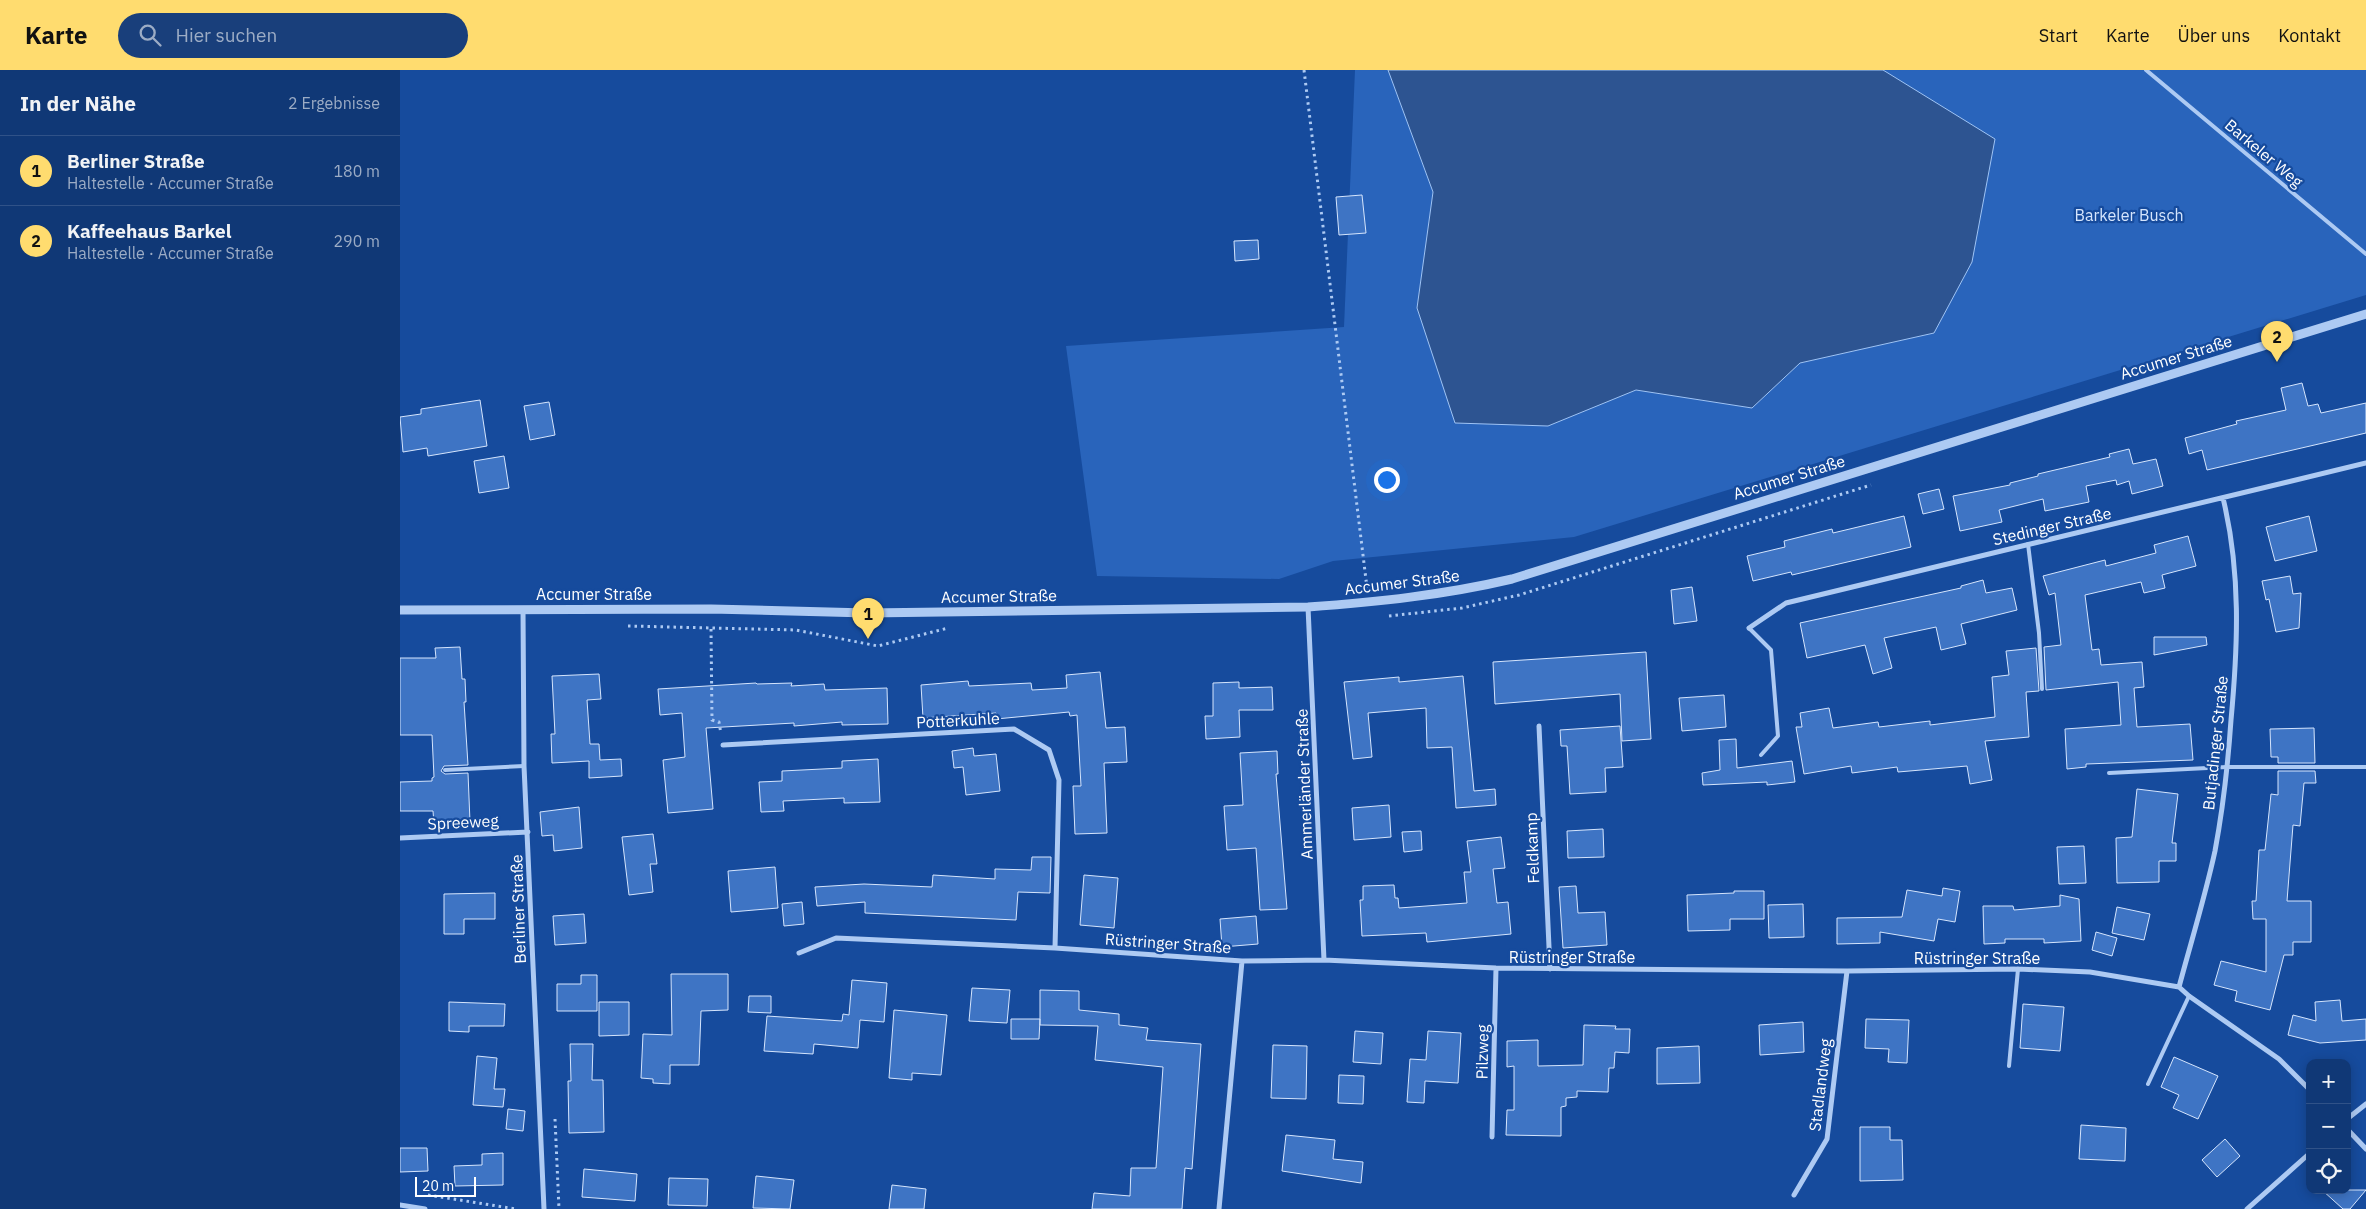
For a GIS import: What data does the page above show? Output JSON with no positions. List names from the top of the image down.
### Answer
{
  "streets": {
    "street": [
      "Accumer Straße",
      "Stedinger Straße",
      "Potterkuhle",
      "Butjadinger Straße",
      "Ammerländer Straße",
      "Spreeweg",
      "Feldkamp",
      "Berliner Straße",
      "Rüstringer Straße",
      "Pilzweg",
      "Stadlandweg"
    ],
    "lane": ["Barkeler Weg"]
  },
  "crossings": [
    ["Accumer Straße", "Ammerländer Straße"],
    ["Accumer Straße", "Berliner Straße"],
    ["Stedinger Straße", "Butjadinger Straße"],
    ["Potterkuhle", "Rüstringer Straße"],
    ["Butjadinger Straße", "Rüstringer Straße"],
    ["Ammerländer Straße", "Rüstringer Straße"],
    ["Spreeweg", "Berliner Straße"],
    ["Feldkamp", "Rüstringer Straße"],
    ["Rüstringer Straße", "Pilzweg"],
    ["Rüstringer Straße", "Stadlandweg"]
  ],
  "parks": ["Barkeler Busch"],
  "scale_bar": "20 m",
  "page": {
    "header": "Karte",
    "search": "Hier suchen",
    "nav": [
      "Start",
      "Karte",
      "Über uns",
      "Kontakt"
    ],
    "heading": ["In der Nähe", "2 Ergebnisse"],
    "list": [
      {
        "mark": "1",
        "name": "Berliner Straße",
        "note": "Haltestelle · Accumer Straße",
        "value": "180 m"
      },
      {
        "mark": "2",
        "name": "Kaffeehaus Barkel",
        "note": "Haltestelle · Accumer Straße",
        "value": "290 m"
      }
    ],
    "pins": ["2", "1"],
    "map_buttons": ["+", "−"],
    "scale": "20 m"
  }
}
